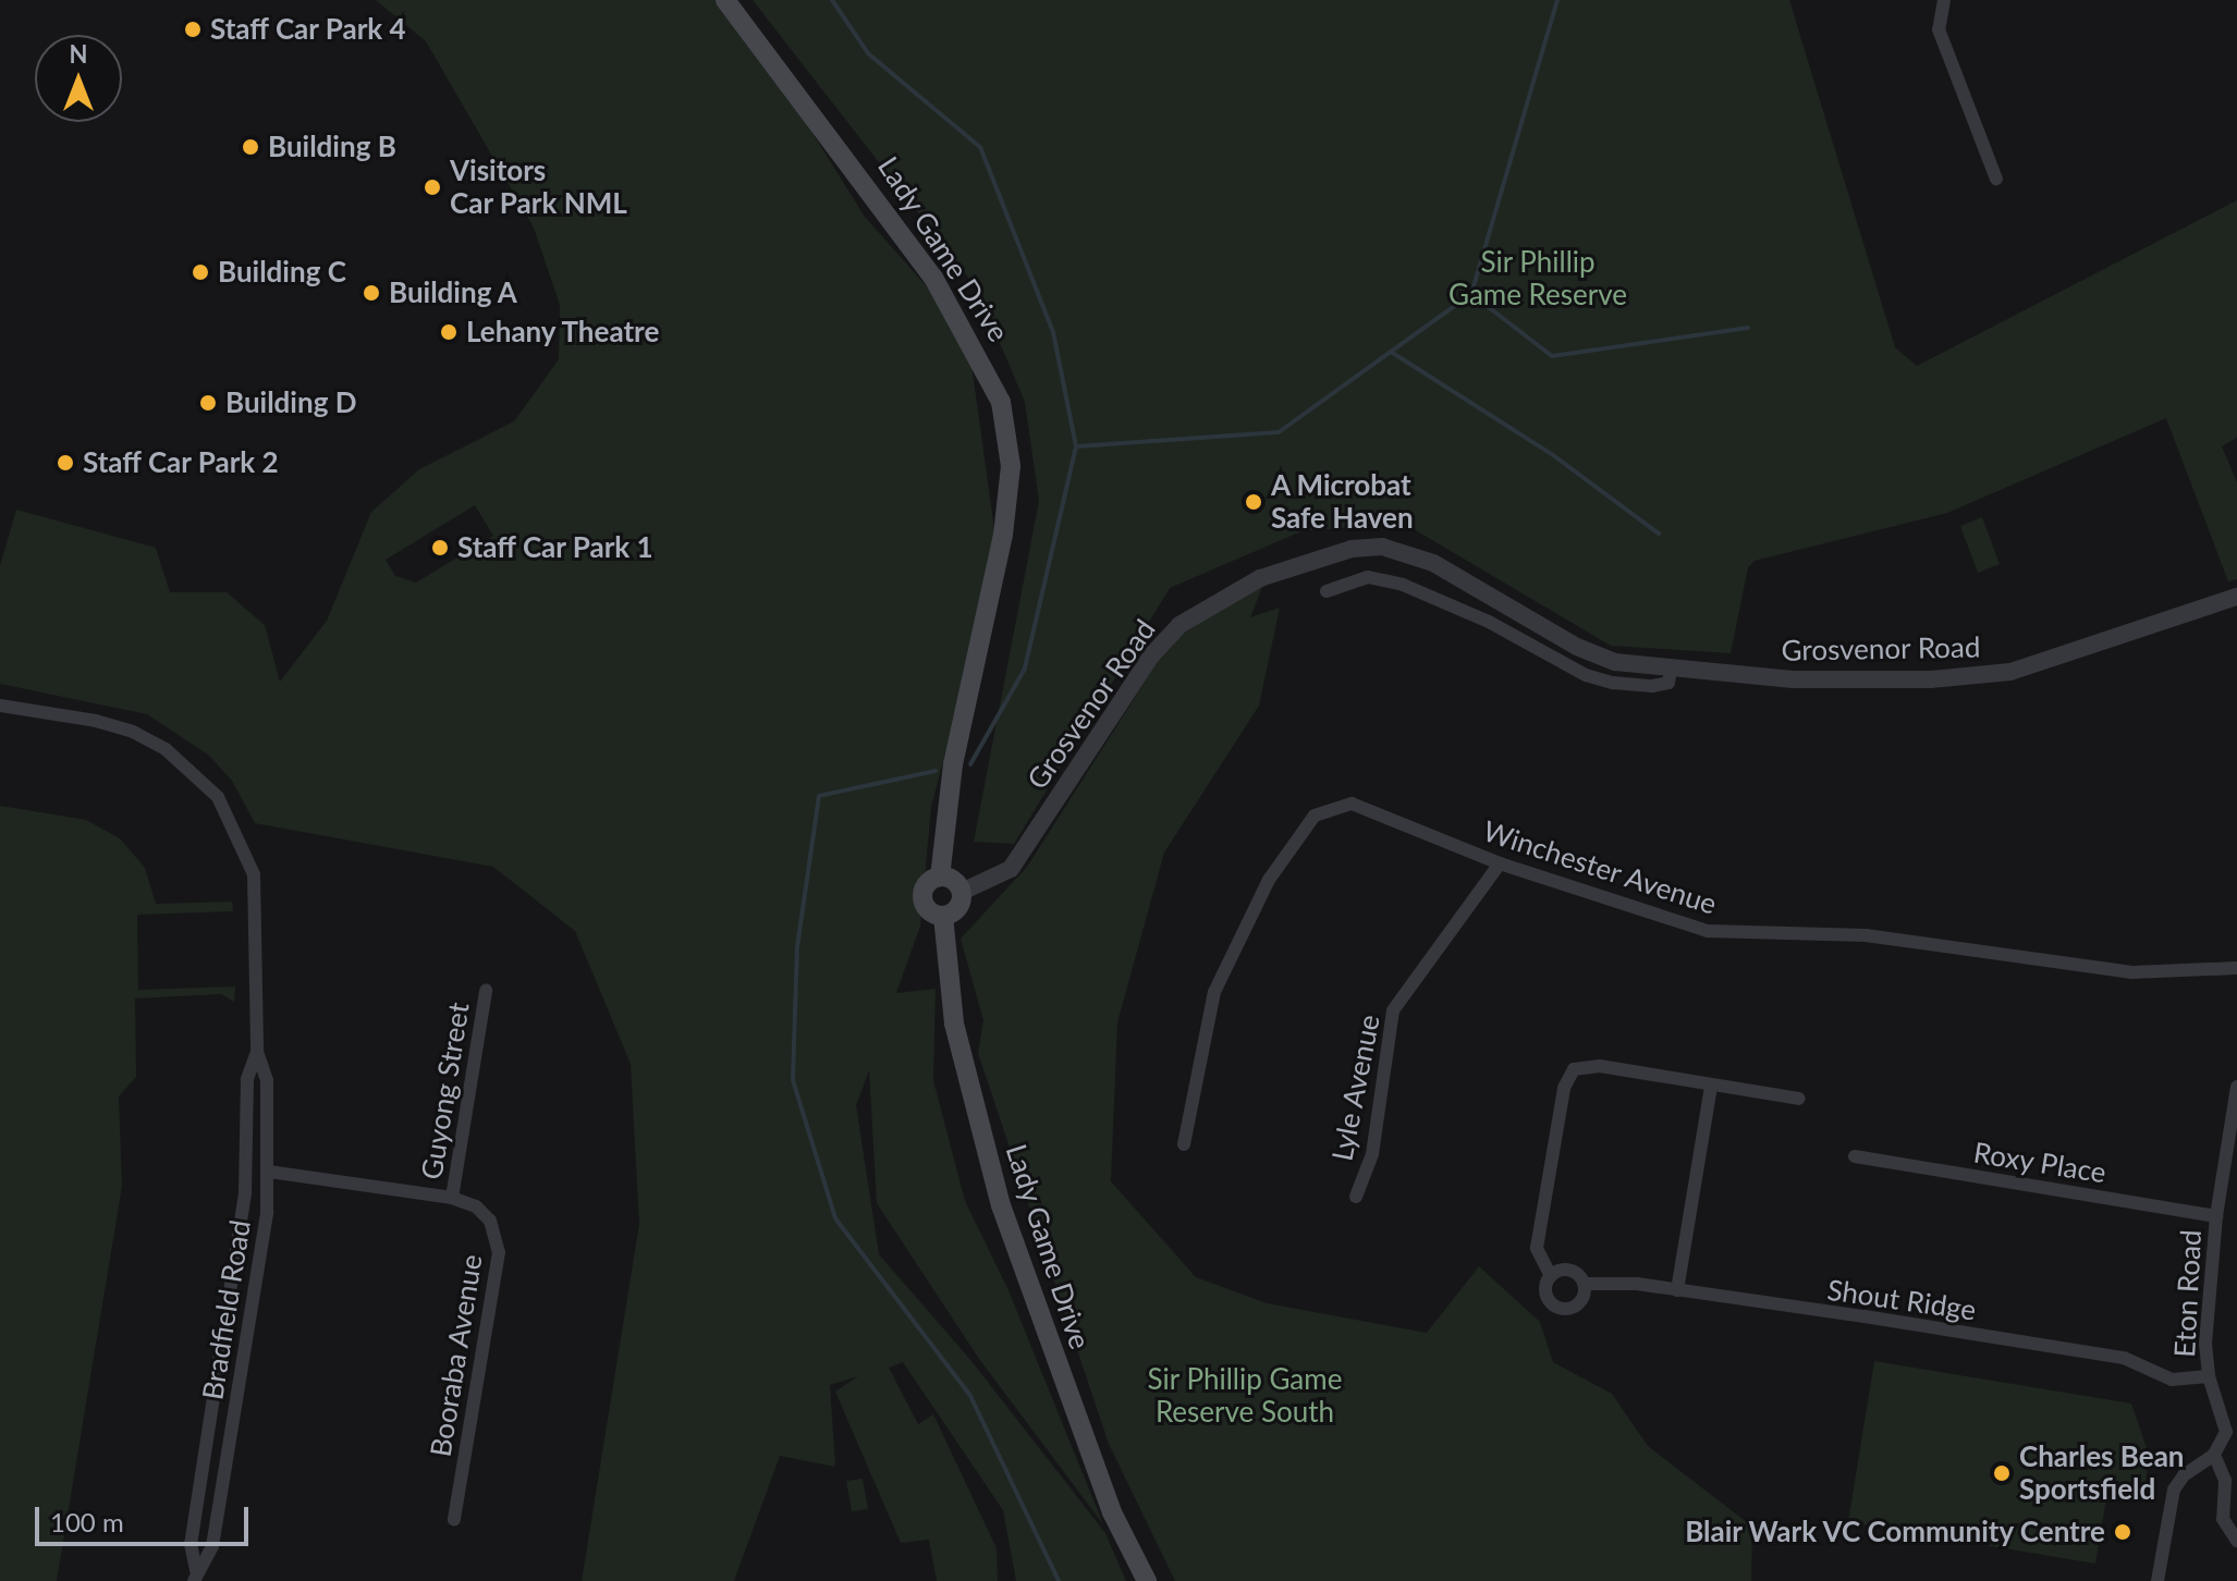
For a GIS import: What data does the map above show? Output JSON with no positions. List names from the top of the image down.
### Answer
{
  "streets": {
    "main road": ["Lady Game Drive"],
    "street": [
      "Grosvenor Road",
      "Winchester Avenue",
      "Lyle Avenue",
      "Guyong Street",
      "Roxy Place",
      "Eton Road",
      "Shout Ridge",
      "Bradfield Road",
      "Booraba Avenue"
    ]
  },
  "crossings": [
    ["Lady Game Drive", "Grosvenor Road"],
    ["Winchester Avenue", "Lyle Avenue"],
    ["Guyong Street", "Booraba Avenue"],
    ["Roxy Place", "Eton Road"],
    ["Eton Road", "Shout Ridge"],
    ["Bradfield Road", "Booraba Avenue"]
  ],
  "parks": ["Sir Phillip Game Reserve", "Sir Phillip Game Reserve South"],
  "places": [
    "Staff Car Park 4",
    "Building B",
    "Visitors Car Park NML",
    "Building C",
    "Building A",
    "Lehany Theatre",
    "Building D",
    "Staff Car Park 2",
    "A Microbat Safe Haven",
    "Staff Car Park 1",
    "Charles Bean Sportsfield",
    "Blair Wark VC Community Centre"
  ],
  "scale_bar": "100 m",
  "north": "top"
}
